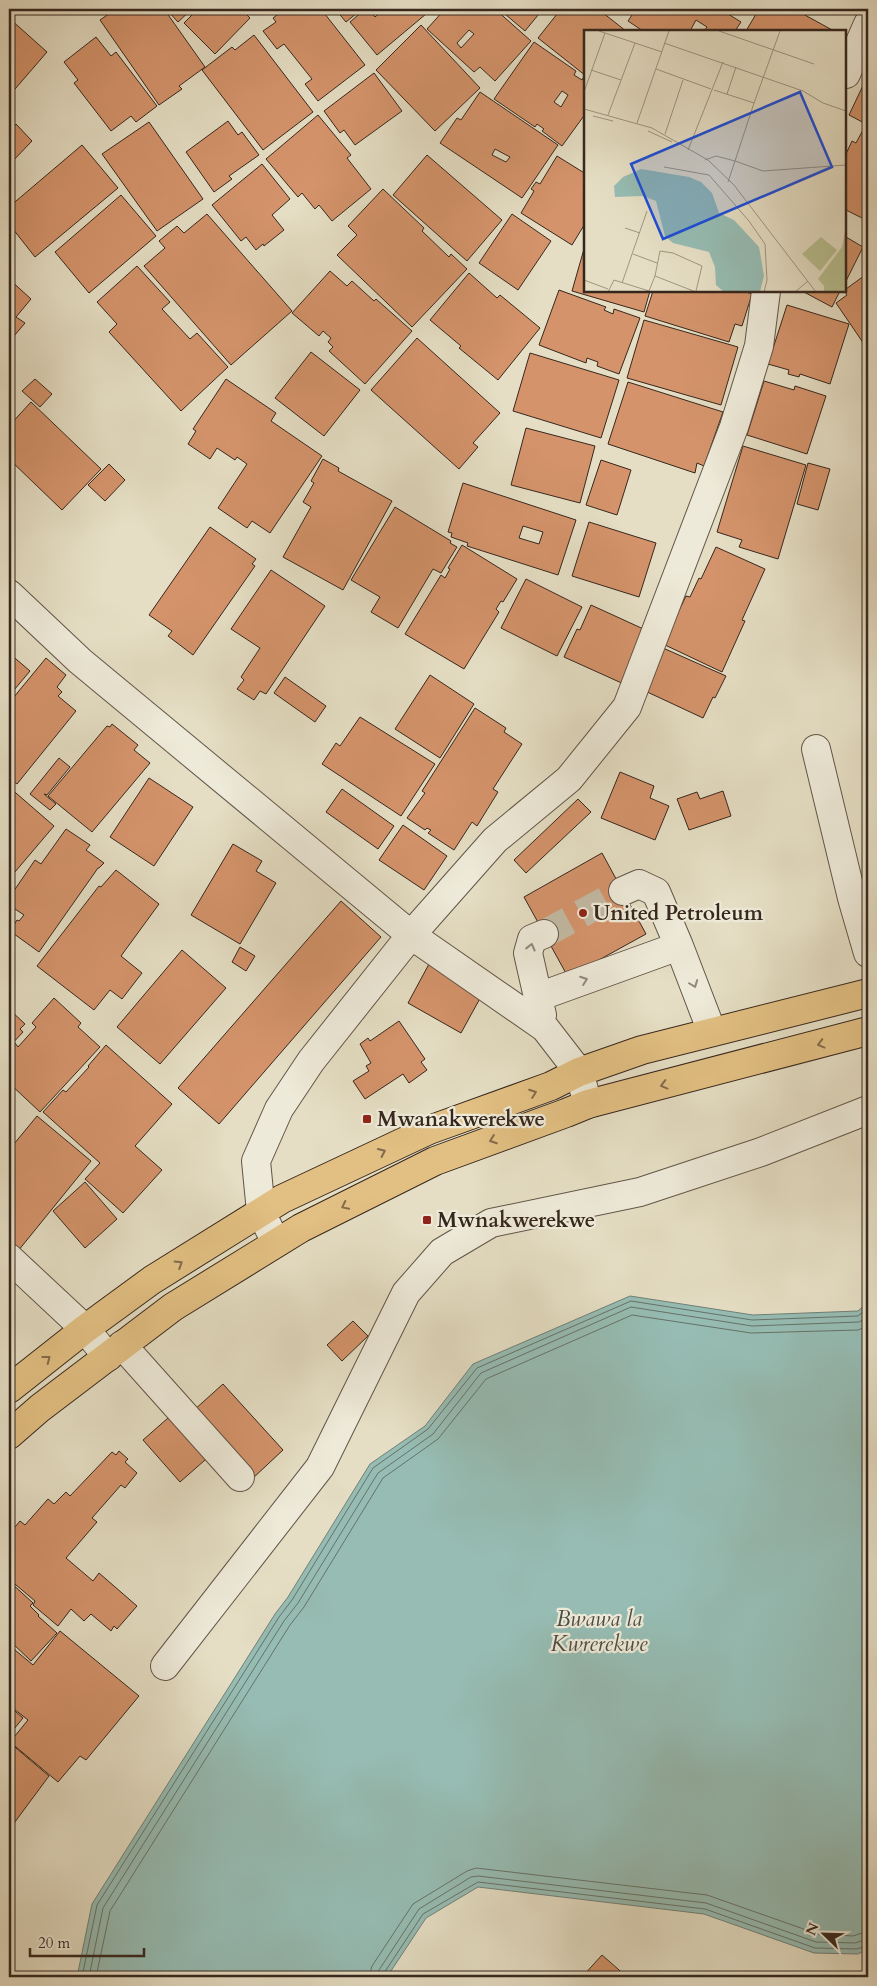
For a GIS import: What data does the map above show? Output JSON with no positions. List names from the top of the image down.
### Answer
{
  "water": ["Bwawa la Kwrerekwe"],
  "places": {
    "other": ["United Petroleum"],
    "transit": ["Mwanakwerekwe", "Mwnakwerekwe"]
  },
  "scale_bar": "20 m",
  "north": "top left"
}
